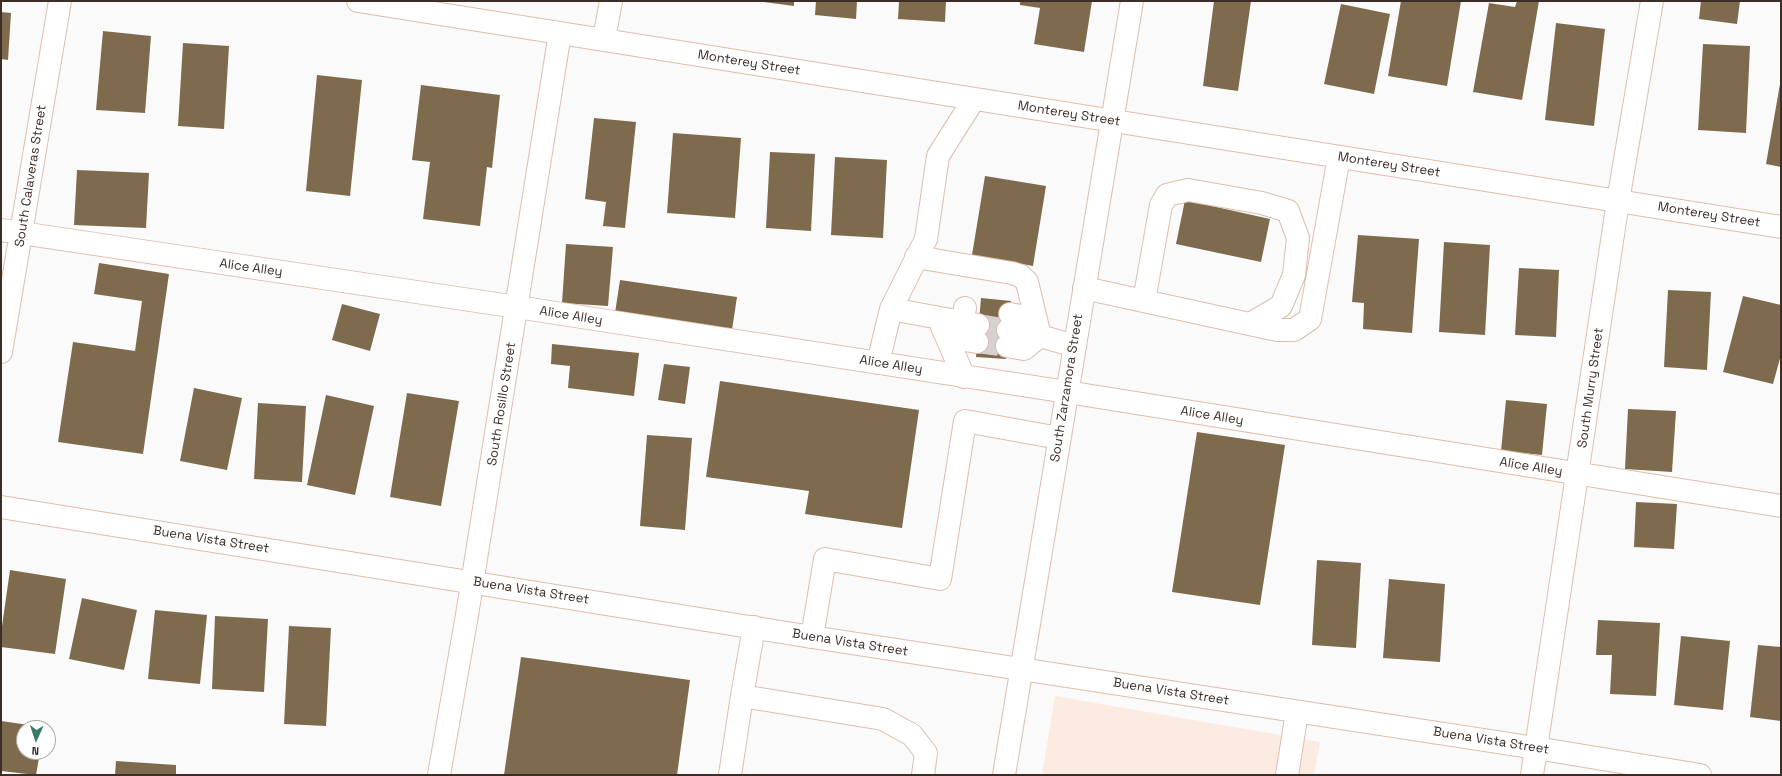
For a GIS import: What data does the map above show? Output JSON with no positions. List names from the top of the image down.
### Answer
{
  "streets": {
    "street": [
      "Monterey Street",
      "South Calaveras Street",
      "Alice Alley",
      "South Zarzamora Street",
      "South Murry Street",
      "South Rosillo Street",
      "Buena Vista Street"
    ]
  },
  "crossings": [
    ["Monterey Street", "South Zarzamora Street"],
    ["Monterey Street", "South Murry Street"],
    ["Monterey Street", "South Rosillo Street"],
    ["South Calaveras Street", "Alice Alley"],
    ["Alice Alley", "South Zarzamora Street"],
    ["Alice Alley", "South Murry Street"],
    ["Alice Alley", "South Rosillo Street"],
    ["South Zarzamora Street", "Buena Vista Street"],
    ["South Murry Street", "Buena Vista Street"],
    ["South Rosillo Street", "Buena Vista Street"]
  ],
  "north": "bottom"
}
